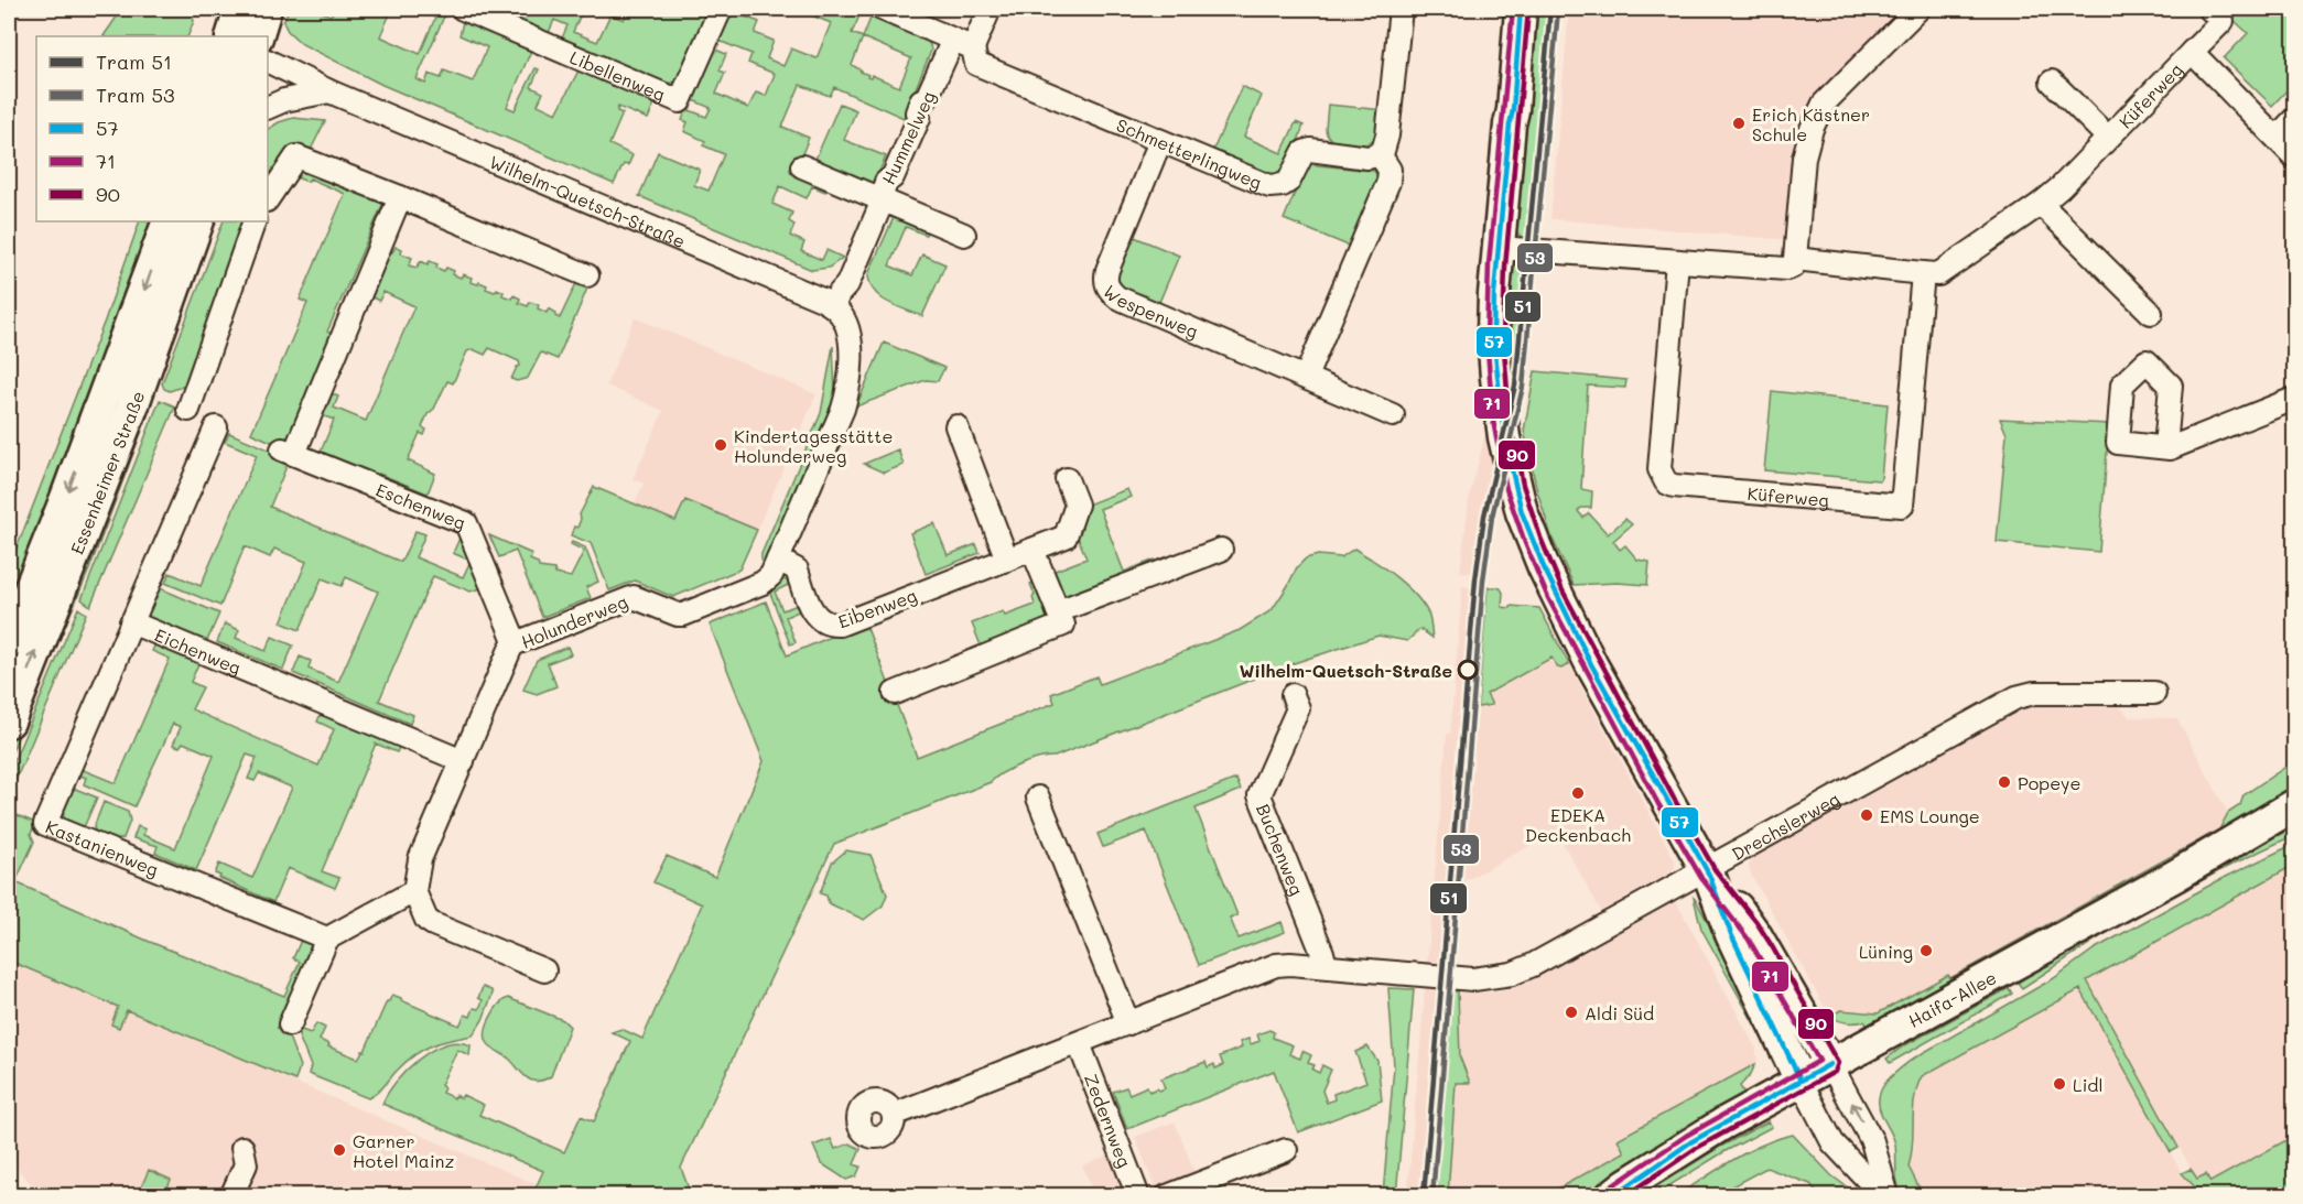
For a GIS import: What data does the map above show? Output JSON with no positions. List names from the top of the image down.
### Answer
{
  "streets": {
    "street": [
      "Libellenweg",
      "Küferweg",
      "Hummelweg",
      "Schmetterlingweg",
      "Wilhelm-Quetsch-Straße",
      "Wespenweg",
      "Essenheimer Straße",
      "Eschenweg",
      "Eibenweg",
      "Holunderweg",
      "Eichenweg",
      "Drechslerweg",
      "Kastanienweg",
      "Buchenweg",
      "Haifa-Allee",
      "Zedernweg"
    ]
  },
  "crossings": [
    ["Hummelweg", "Schmetterlingweg"],
    ["Hummelweg", "Wilhelm-Quetsch-Straße"],
    ["Hummelweg", "Holunderweg"],
    ["Schmetterlingweg", "Wespenweg"],
    ["Wilhelm-Quetsch-Straße", "Holunderweg"],
    ["Eschenweg", "Holunderweg"],
    ["Eibenweg", "Holunderweg"],
    ["Holunderweg", "Eichenweg"],
    ["Eichenweg", "Kastanienweg"],
    ["Drechslerweg", "Buchenweg"]
  ],
  "places": [
    "Erich Kästner Schule",
    "Kindertagesstätte Holunderweg",
    "Wilhelm-Quetsch-Straße",
    "Popeye",
    "EDEKA Deckenbach",
    "EMS Lounge",
    "Lüning",
    "Aldi Süd",
    "Lidl",
    "Garner Hotel Mainz"
  ],
  "lines": [
    "tram line 51",
    "transit line 57",
    "transit line 71",
    "tram line 53",
    "transit line 90"
  ],
  "legend": [
    "Tram 51",
    "Tram 53",
    "57",
    "71",
    "90"
  ]
}
